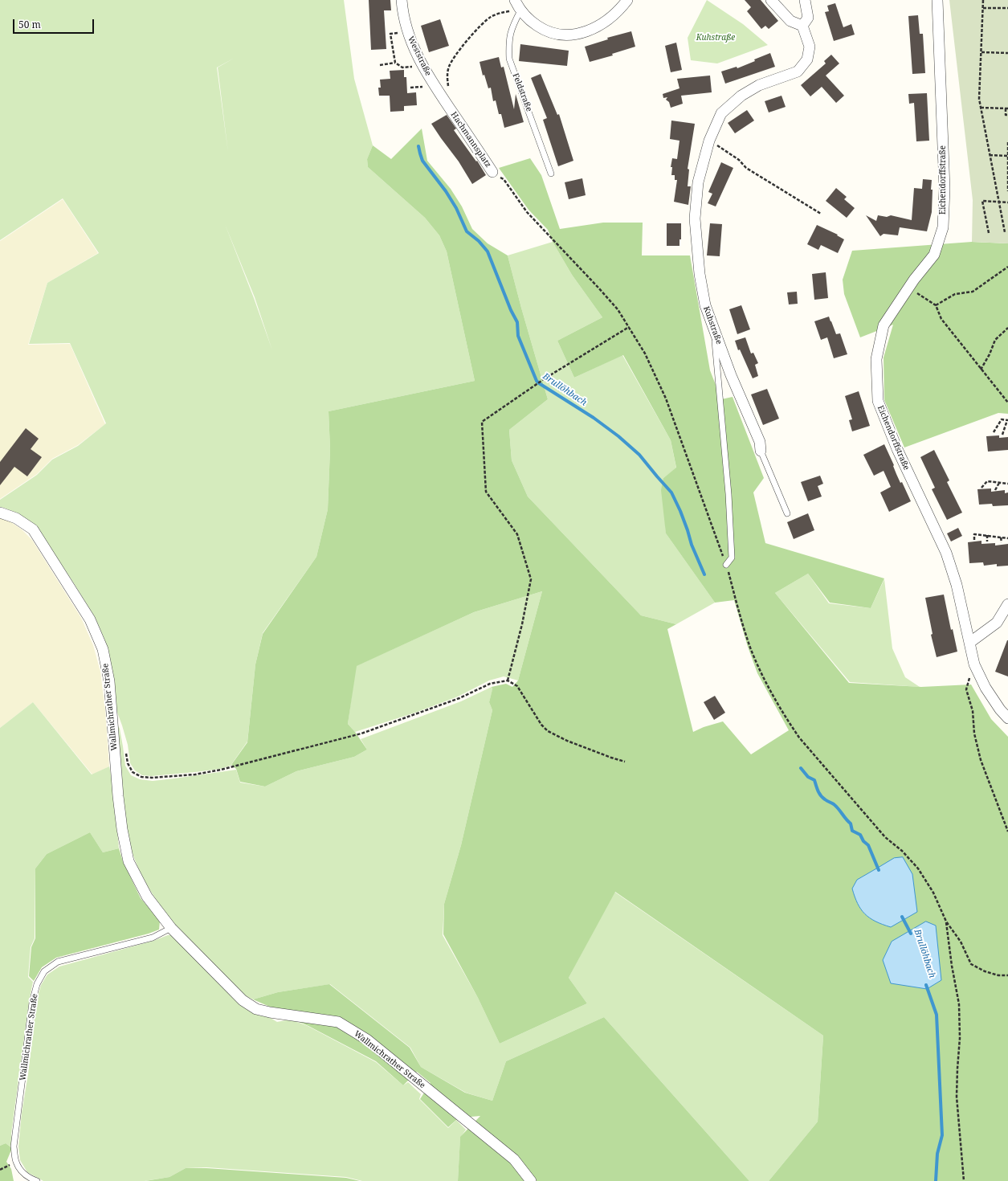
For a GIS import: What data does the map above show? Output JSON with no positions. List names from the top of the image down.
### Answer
{
  "streets": {
    "street": [
      "Weststraße",
      "Hachmannsplatz",
      "Eichendorffstraße",
      "Kuhstraße",
      "Wallmichrather Straße"
    ],
    "lane": ["Feldstraße"]
  },
  "crossings": [
    ["Weststraße", "Hachmannsplatz"]
  ],
  "water": ["Brullöhbach"],
  "parks": ["Kuhstraße"],
  "scale_bar": "50 m"
}
